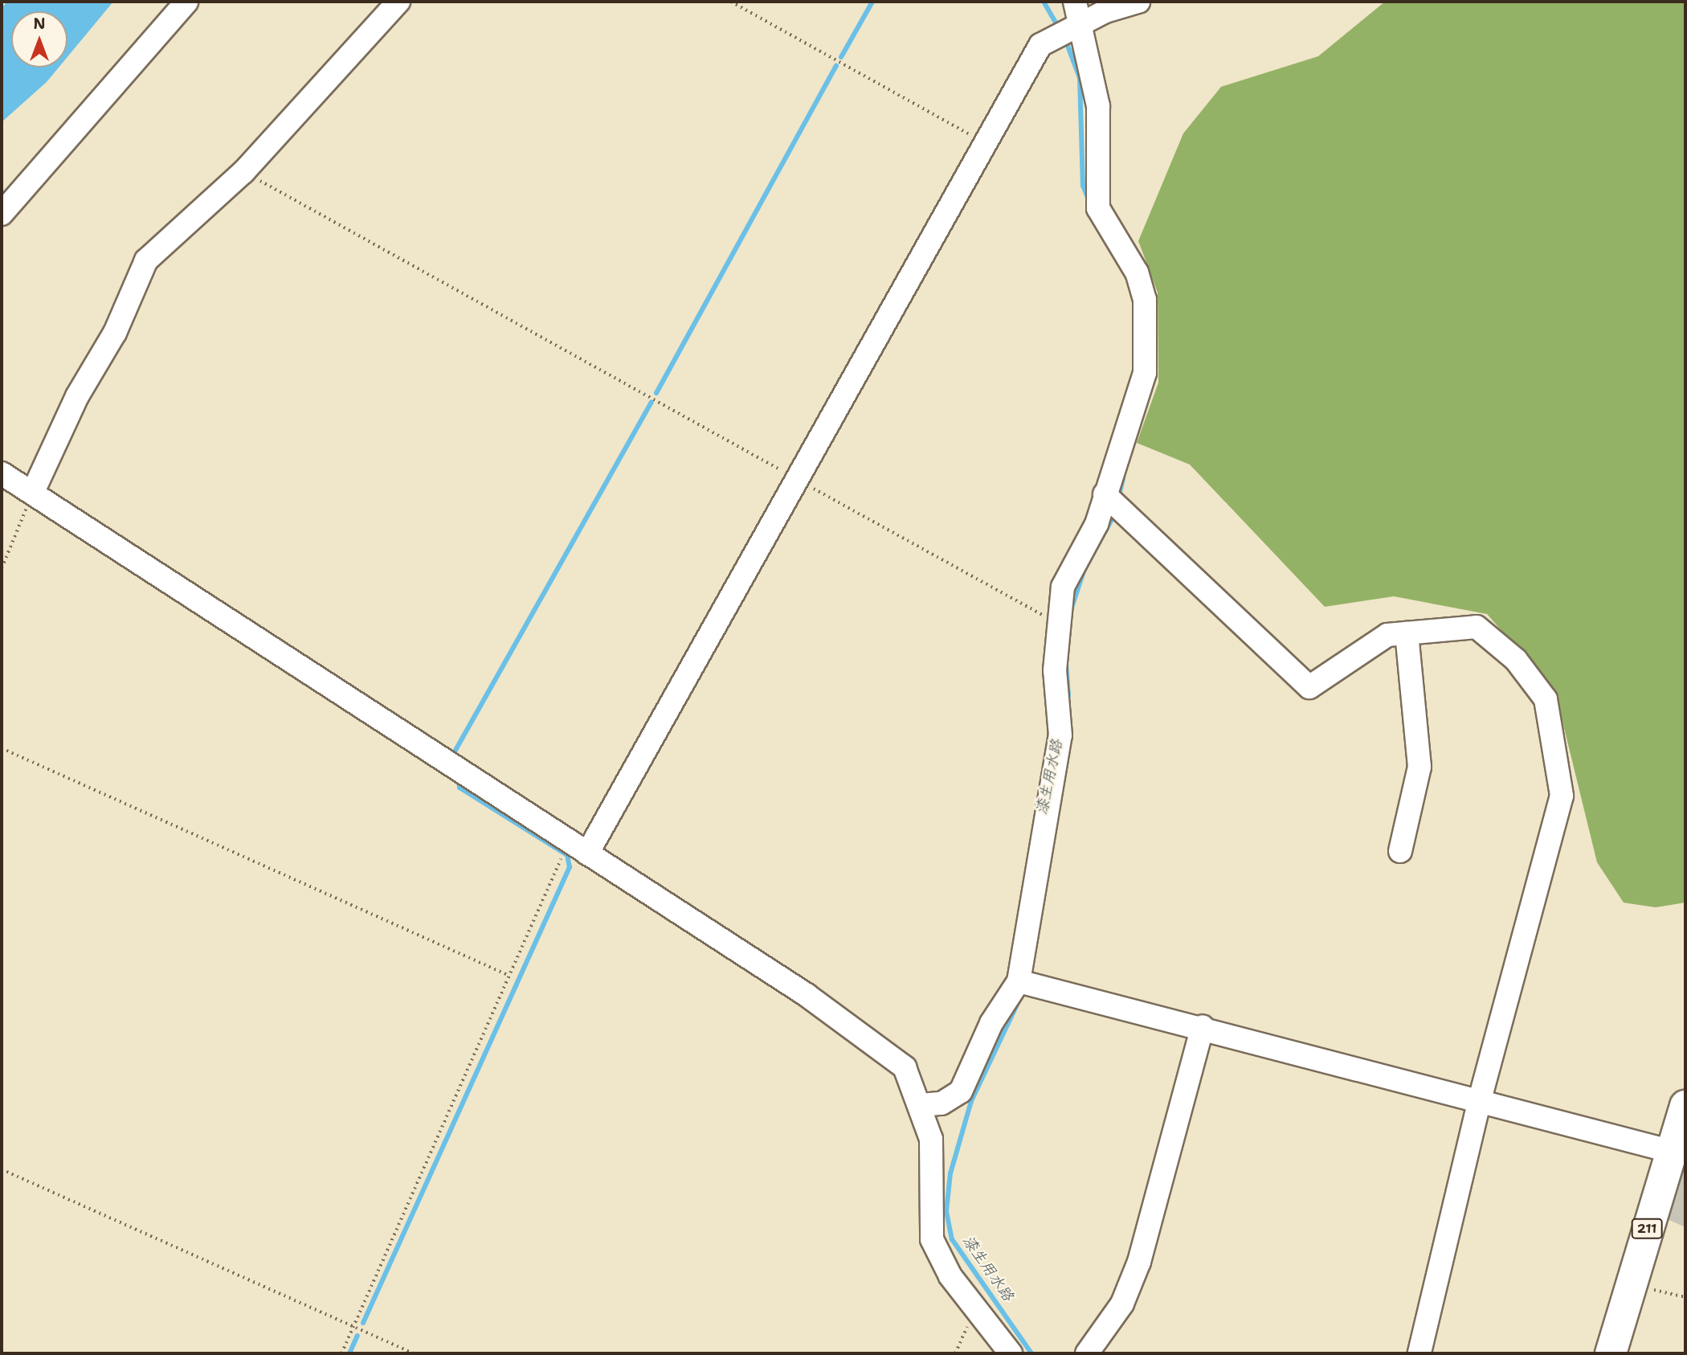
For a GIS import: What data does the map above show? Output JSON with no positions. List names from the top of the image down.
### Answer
{
  "streets": {
    "highway": ["211"]
  },
  "water": ["漆生用水路"],
  "north": "top"
}
